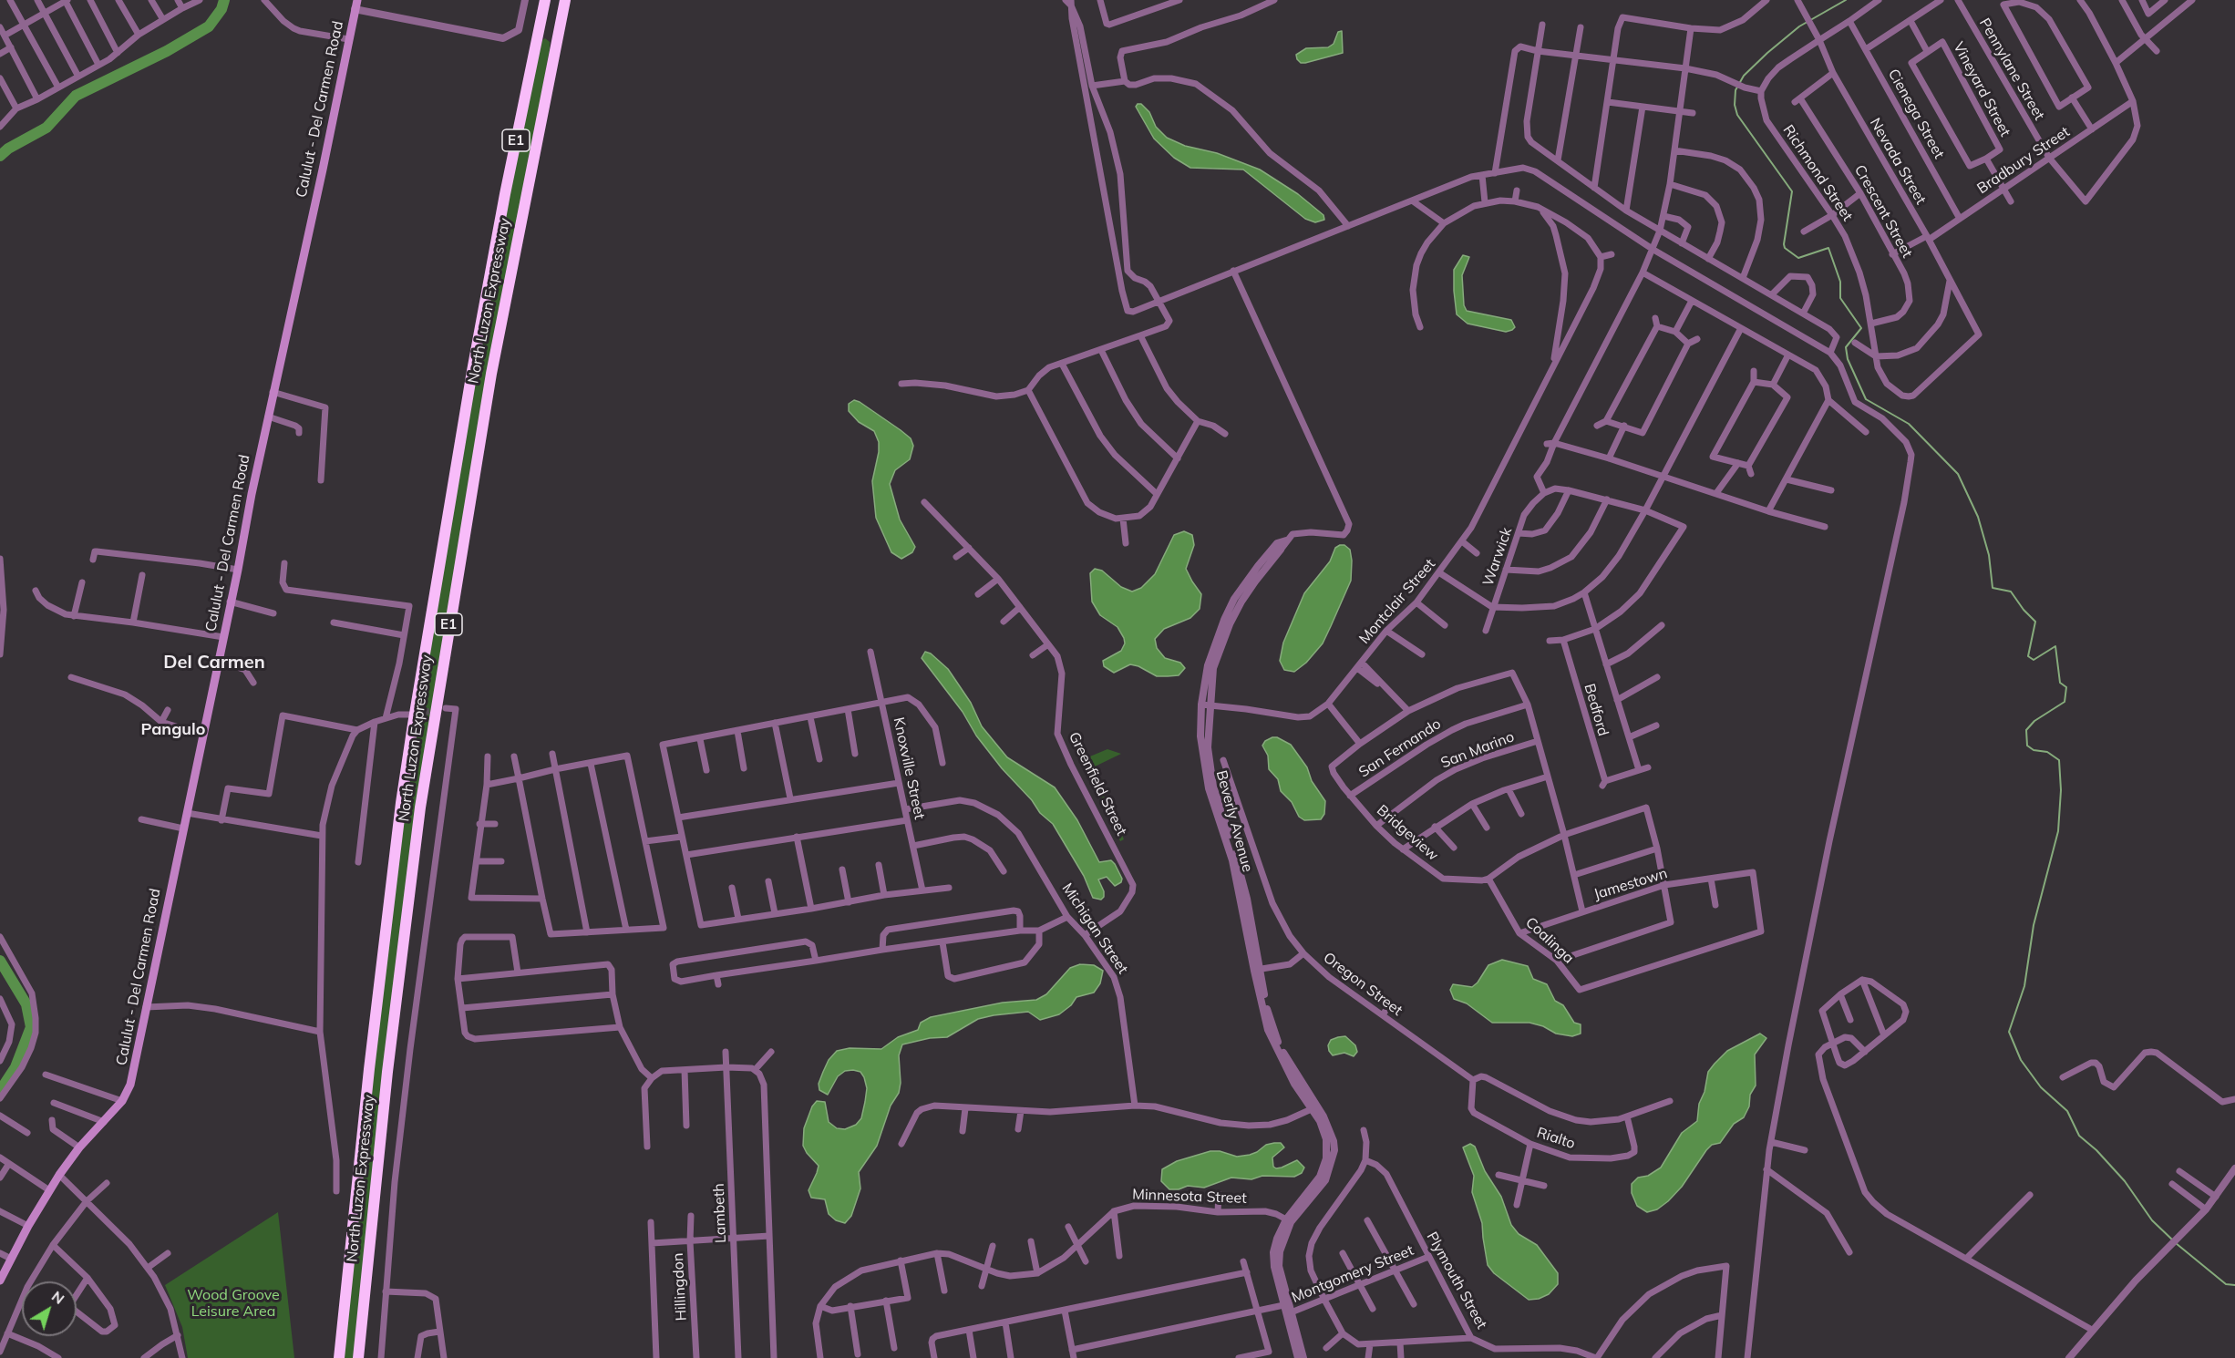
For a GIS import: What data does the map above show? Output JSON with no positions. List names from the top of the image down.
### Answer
{
  "streets": {
    "highway": ["E1", "North Luzon Expressway"],
    "main road": ["Calulut - Del Carmen Road"],
    "street": [
      "Pennylane Street",
      "Vineyard Street",
      "Cienega Street",
      "Bradbury Street",
      "Nevada Street",
      "Richmond Street",
      "Crescent Street",
      "Warwick",
      "Montclair Street",
      "Bedford",
      "San Fernando",
      "San Marino",
      "Knoxville Street",
      "Greenfield Street",
      "Beverly Avenue",
      "Bridgeview",
      "Jamestown",
      "Michigan Street",
      "Coalinga",
      "Oregon Street",
      "Rialto",
      "Minnesota Street",
      "Lambeth",
      "Montgomery Street",
      "Plymouth Street",
      "Hillingdon"
    ]
  },
  "crossings": [
    ["Pennylane Street", "Bradbury Street"],
    ["Cienega Street", "Bradbury Street"],
    ["Bradbury Street", "Nevada Street"],
    ["Bradbury Street", "Crescent Street"],
    ["Nevada Street", "Richmond Street"],
    ["Nevada Street", "Crescent Street"],
    ["Richmond Street", "Crescent Street"],
    ["Montclair Street", "Beverly Avenue"],
    ["San Fernando", "Bridgeview"],
    ["San Marino", "Bridgeview"],
    ["Knoxville Street", "Michigan Street"],
    ["Greenfield Street", "Michigan Street"],
    ["Beverly Avenue", "Minnesota Street"],
    ["Beverly Avenue", "Montgomery Street"],
    ["Bridgeview", "Coalinga"],
    ["Jamestown", "Coalinga"],
    ["Oregon Street", "Rialto"],
    ["Montgomery Street", "Plymouth Street"]
  ],
  "districts": ["Del Carmen", "Pangulo"],
  "parks": ["Wood Groove Leisure Area"],
  "north": "top right"
}
